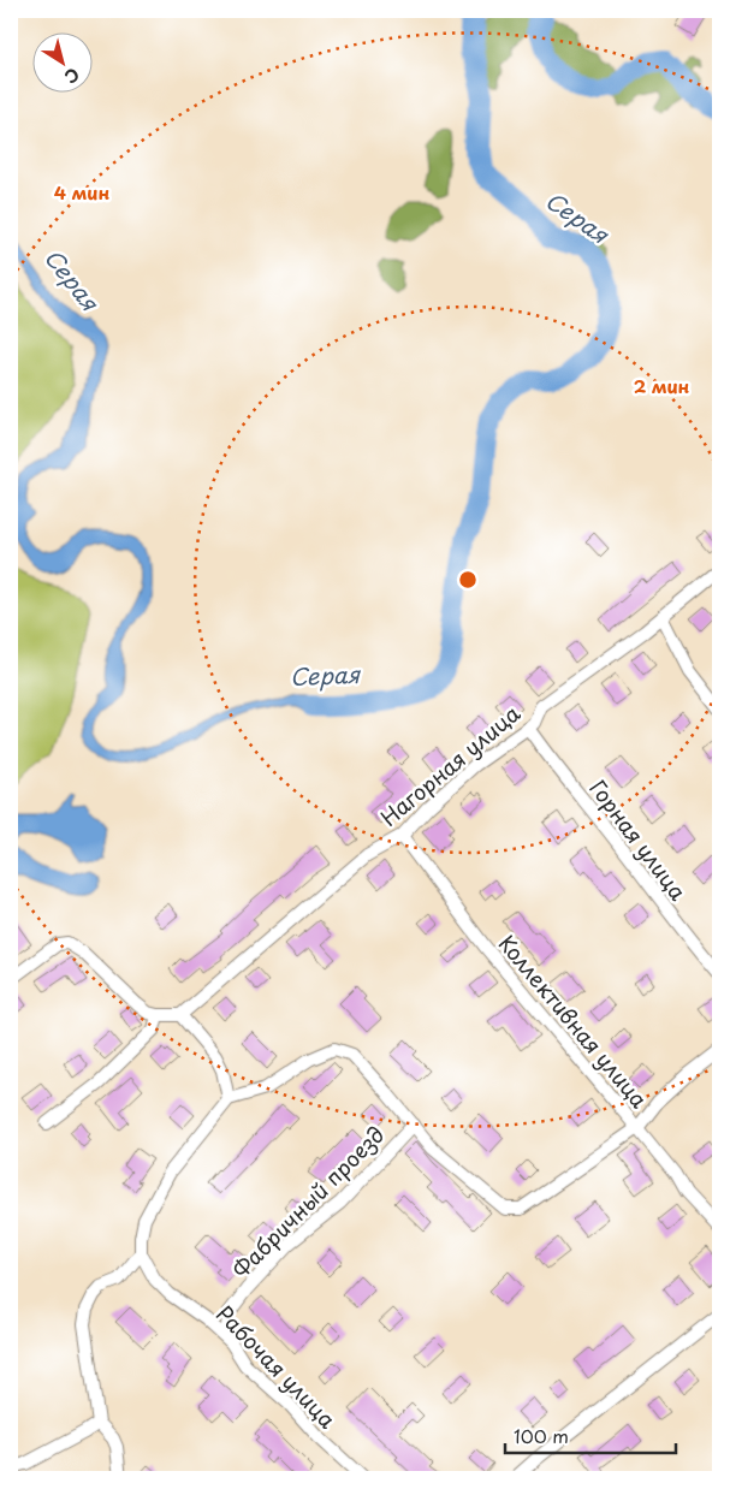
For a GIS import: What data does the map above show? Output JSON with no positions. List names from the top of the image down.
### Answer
{
  "streets": {
    "street": [
      "Нагорная улица",
      "Горная улица",
      "Коллективная улица",
      "Фабричный проезд",
      "Рабочая улица"
    ]
  },
  "crossings": [
    ["Нагорная улица", "Горная улица"],
    ["Нагорная улица", "Коллективная улица"],
    ["Фабричный проезд", "Рабочая улица"]
  ],
  "water": ["Серая"],
  "scale_bar": "100 m",
  "north": "bottom right",
  "rings": ["4 мин", "2 мин"]
}
